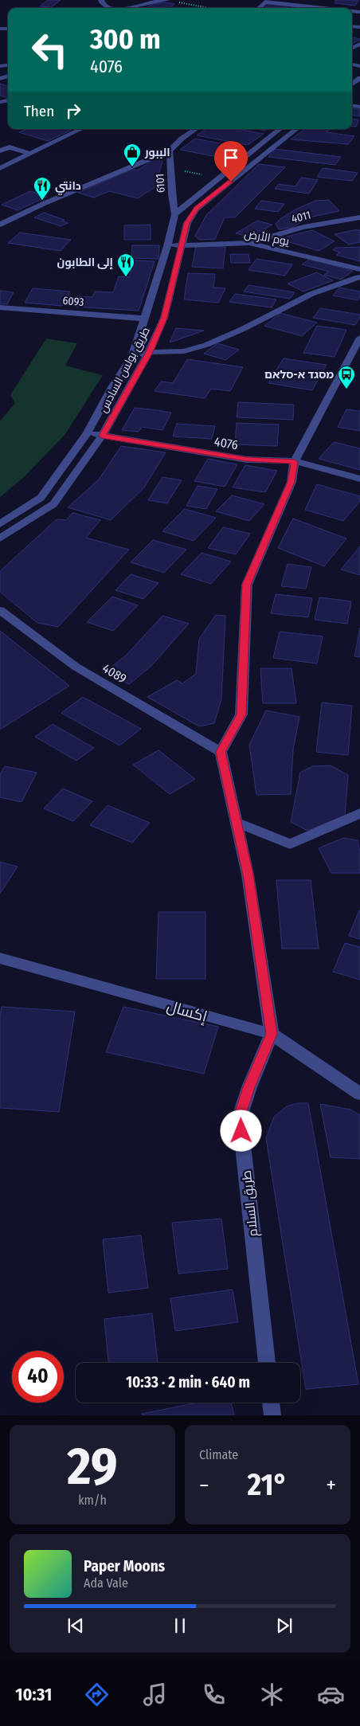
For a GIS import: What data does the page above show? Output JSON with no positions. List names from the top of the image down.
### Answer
{
  "streets": {
    "street": [
      "6101",
      "4011",
      "يوم الأرض",
      "6093",
      "طريق بولس السادس",
      "4076",
      "4089",
      "إكسال",
      "طريق السلام"
    ]
  },
  "crossings": [
    ["6101", "طريق بولس السادس"],
    ["4011", "يوم الأرض"],
    ["يوم الأرض", "طريق بولس السادس"],
    ["6093", "طريق بولس السادس"],
    ["طريق بولس السادس", "4076"],
    ["إكسال", "طريق السلام"]
  ],
  "places": {
    "shop": ["الببور"],
    "restaurant": ["دانتي", "إلى الطابون"],
    "bus stop": ["מסגד א-סלאם"]
  },
  "page": {
    "turn": ["300 m", "4076"],
    "then": "Then",
    "limit": "40",
    "trip": "10:33 · 2 min · 640 m",
    "tile": [
      ["29", "km/h"],
      "Climate"
    ],
    "heat": ["−", "21°", "+"],
    "song": ["Paper Moons", "Ada Vale"],
    "tabs": "10:31"
  }
}
